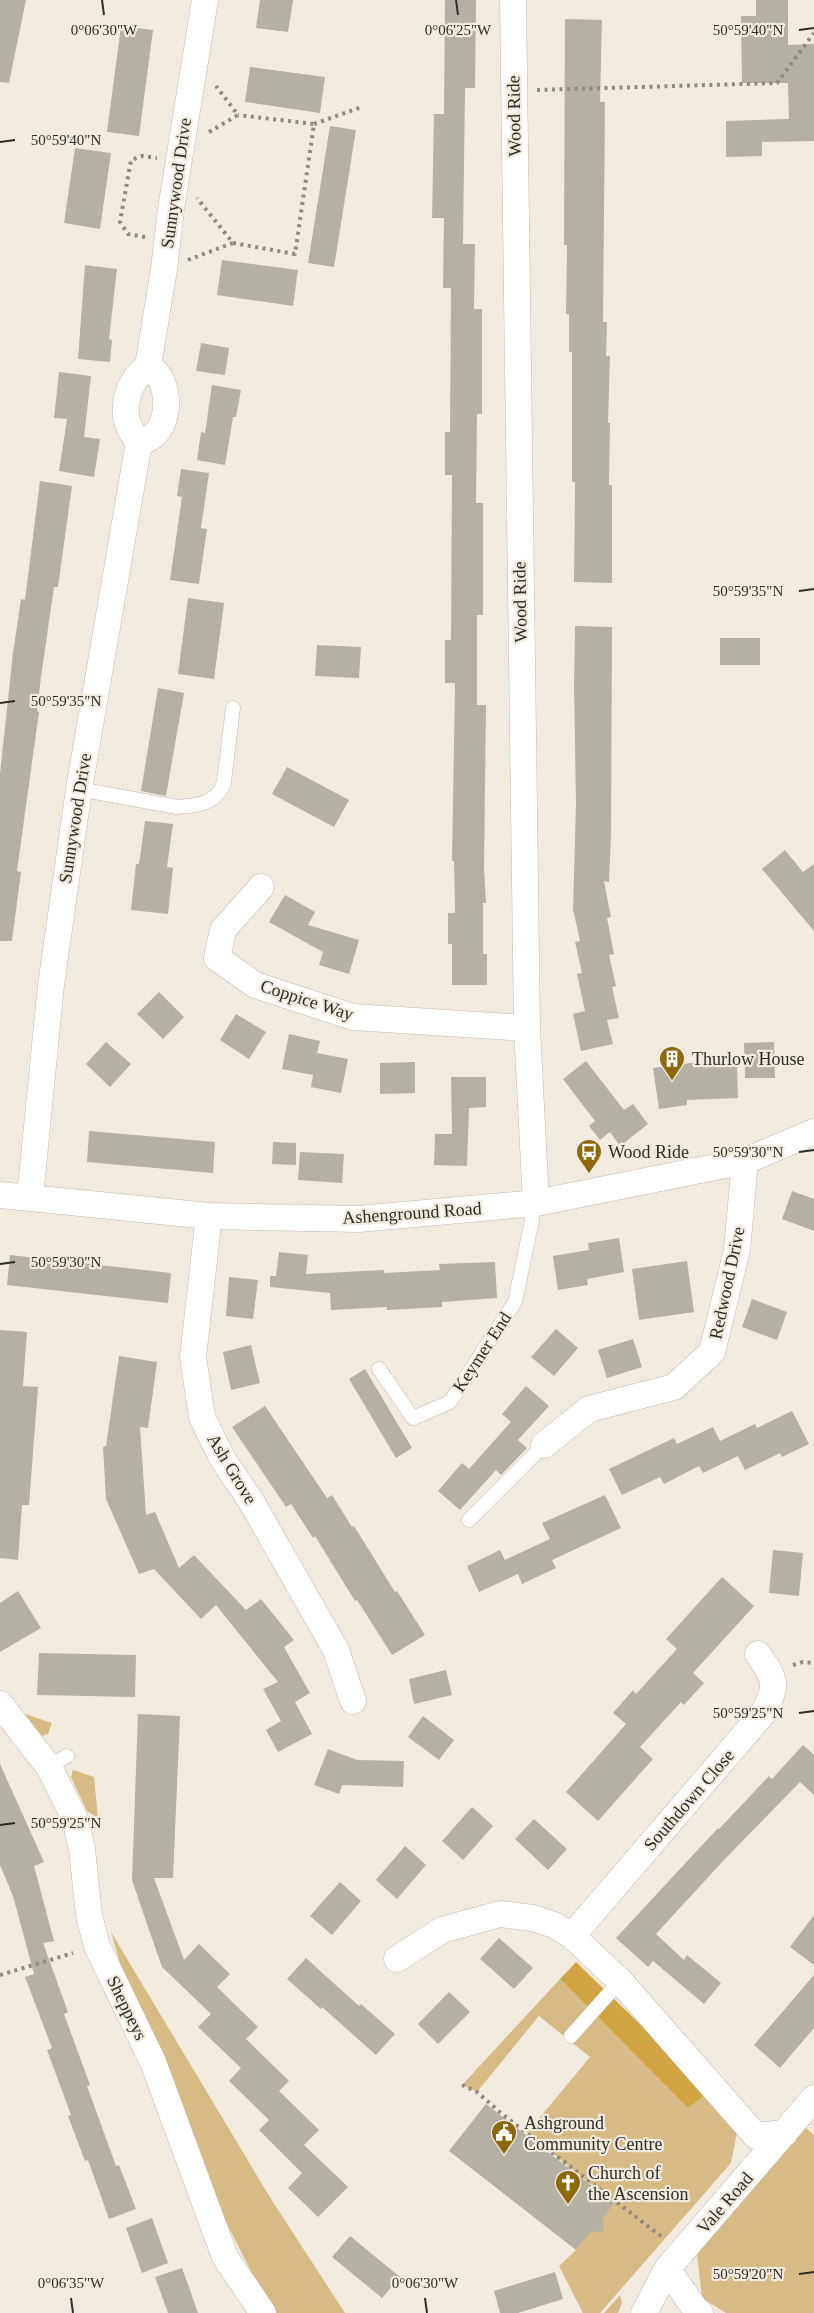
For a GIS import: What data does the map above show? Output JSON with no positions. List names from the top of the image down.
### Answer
{
  "streets": {
    "street": [
      "Wood Ride",
      "Sunnywood Drive",
      "Coppice Way",
      "Ashenground Road",
      "Redwood Drive",
      "Ash Grove",
      "Southdown Close",
      "Sheppeys",
      "Vale Road"
    ],
    "lane": ["Keymer End"]
  },
  "crossings": [
    ["Wood Ride", "Coppice Way"],
    ["Wood Ride", "Ashenground Road"],
    ["Wood Ride", "Keymer End"],
    ["Sunnywood Drive", "Ashenground Road"],
    ["Ashenground Road", "Redwood Drive"],
    ["Ashenground Road", "Keymer End"],
    ["Ashenground Road", "Ash Grove"]
  ],
  "places": {
    "building": ["Thurlow House"],
    "bus stop": ["Wood Ride"],
    "public building": ["Ashground Community Centre"],
    "church": ["Church of the Ascension"]
  },
  "coordinates": [
    "0°06'30\"W",
    "0°06'25\"W",
    "50°59'40\"N",
    "50°59'35\"N",
    "50°59'30\"N",
    "50°59'25\"N",
    "50°59'20\"N",
    "0°06'35\"W"
  ]
}
